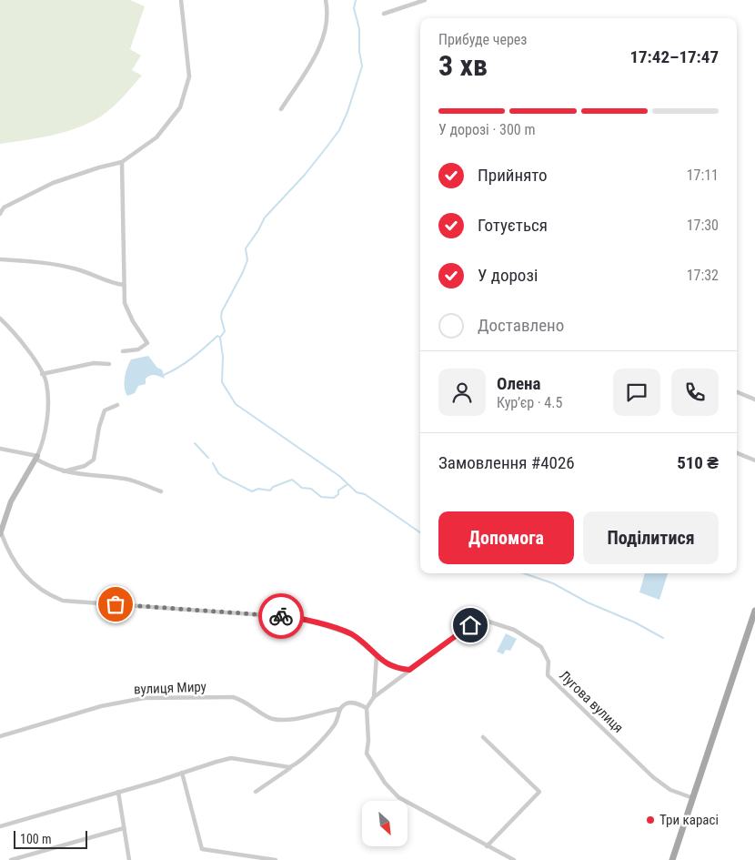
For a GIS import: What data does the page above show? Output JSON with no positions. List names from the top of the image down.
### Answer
{
  "streets": {
    "street": ["вулиця Миру", "Лугова вулиця"]
  },
  "places": ["Три карасі"],
  "scale_bar": "100 m",
  "north": "bottom right",
  "page": {
    "heading": ["3 хв", "Прибуде через", "17:42–17:47"],
    "panel": [
      "Олена",
      "Кур’єр · 4.5",
      "Замовлення #4026",
      "510 ₴"
    ],
    "bar": "У дорозі · 300 m",
    "list": [
      ["Прийнято", "17:11"],
      ["Готується", "17:30"],
      ["У дорозі", "17:32"],
      "Доставлено"
    ],
    "buttons": ["Допомога", "Поділитися"],
    "scale": "100 m"
  }
}
